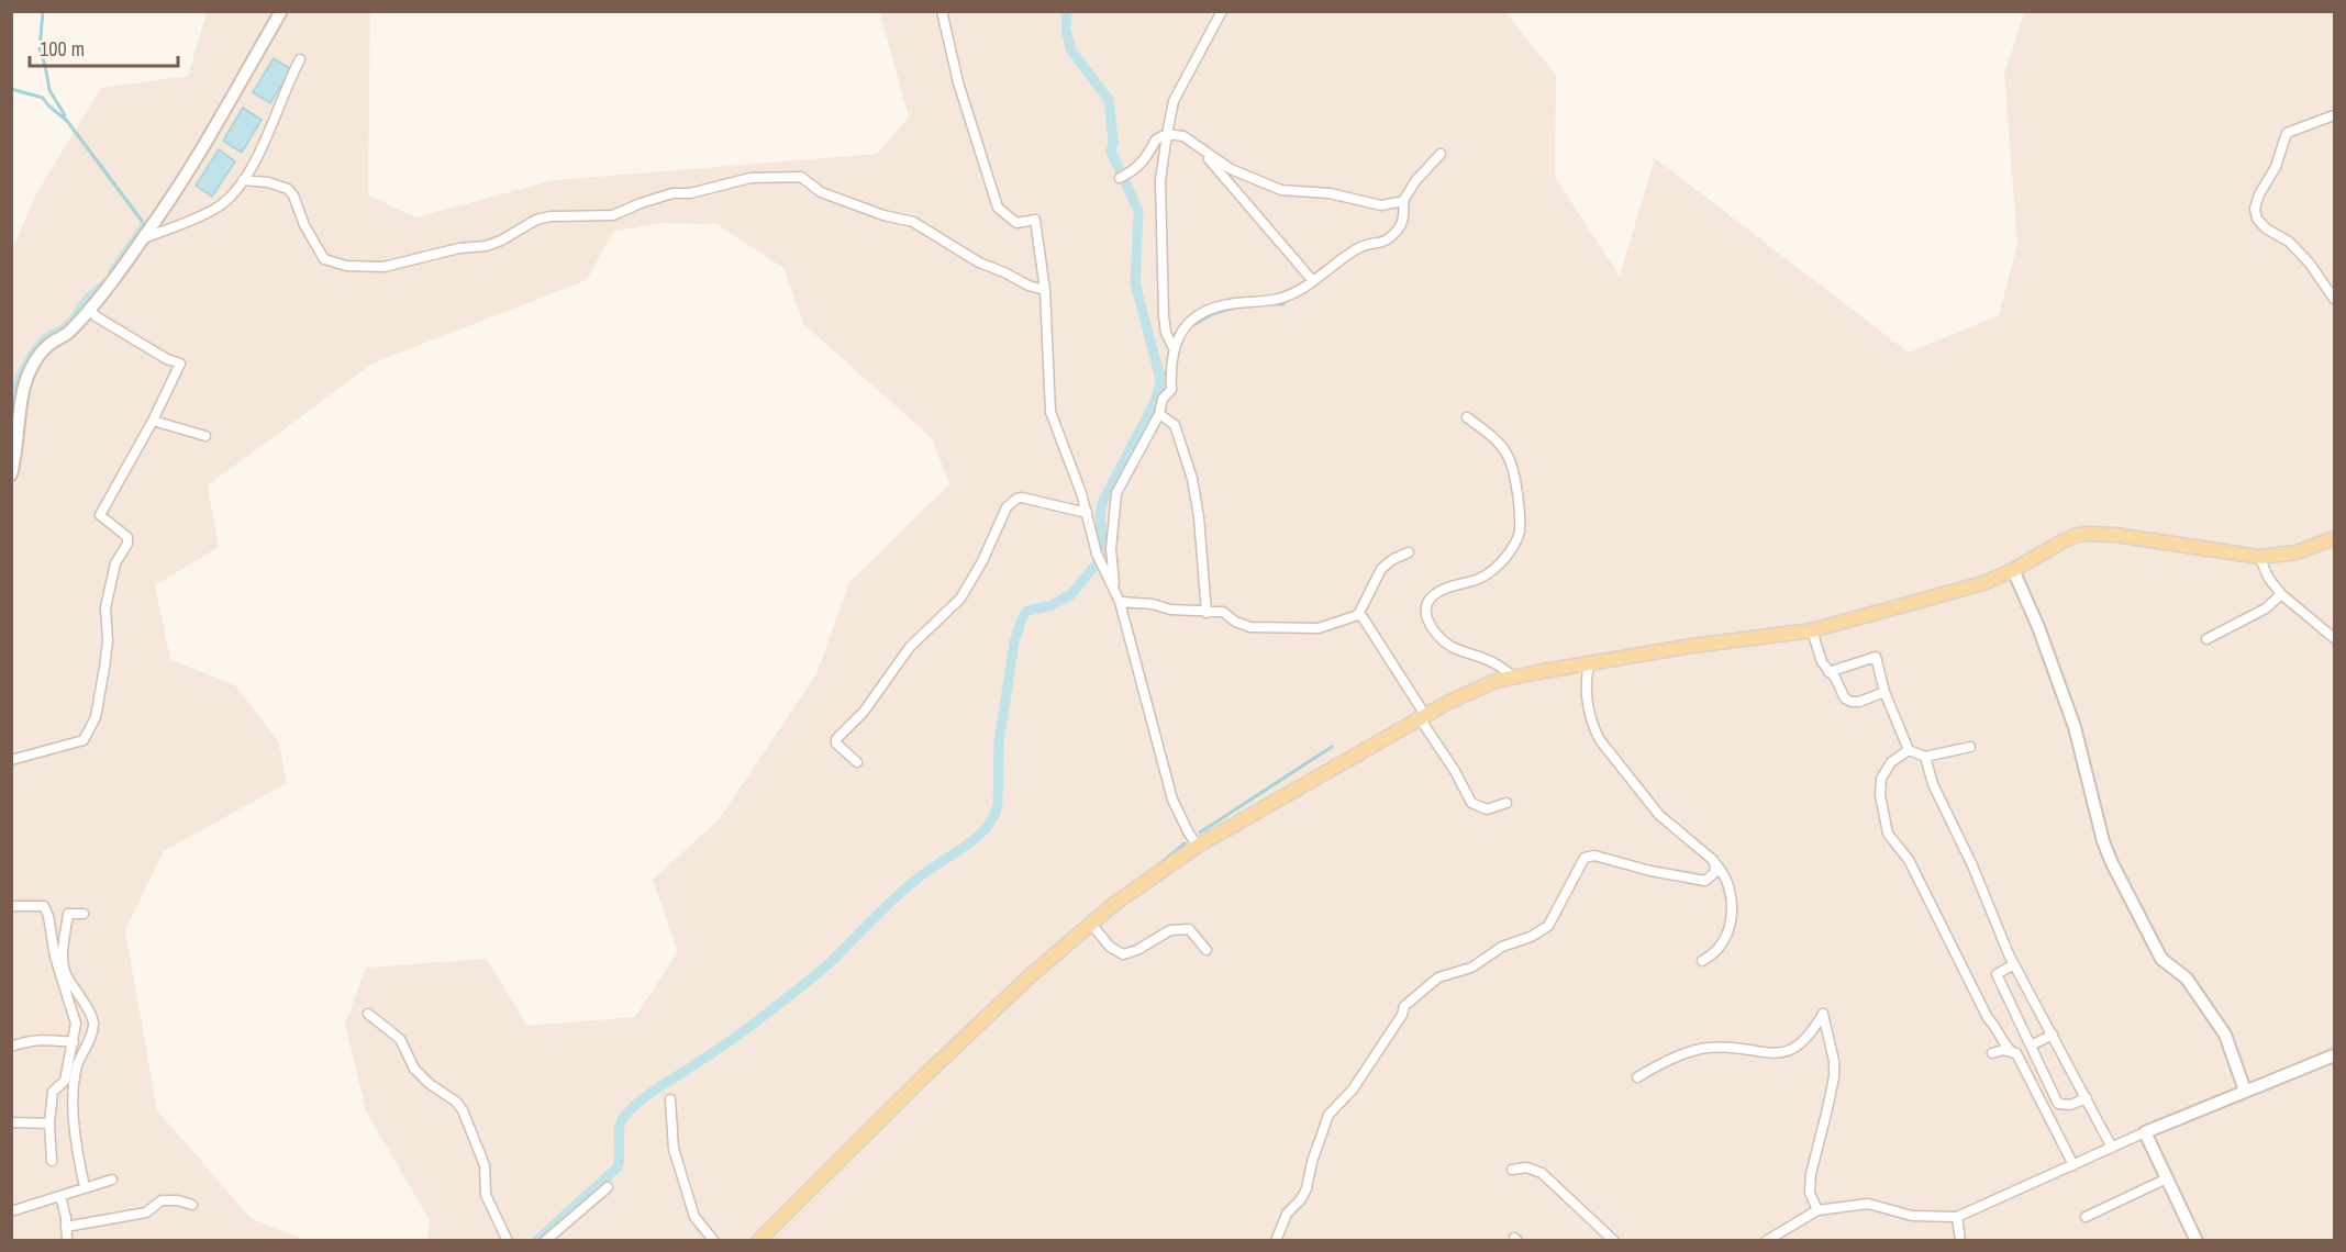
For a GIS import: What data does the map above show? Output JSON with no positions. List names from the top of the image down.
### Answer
{
  "scale_bar": "100 m"
}
